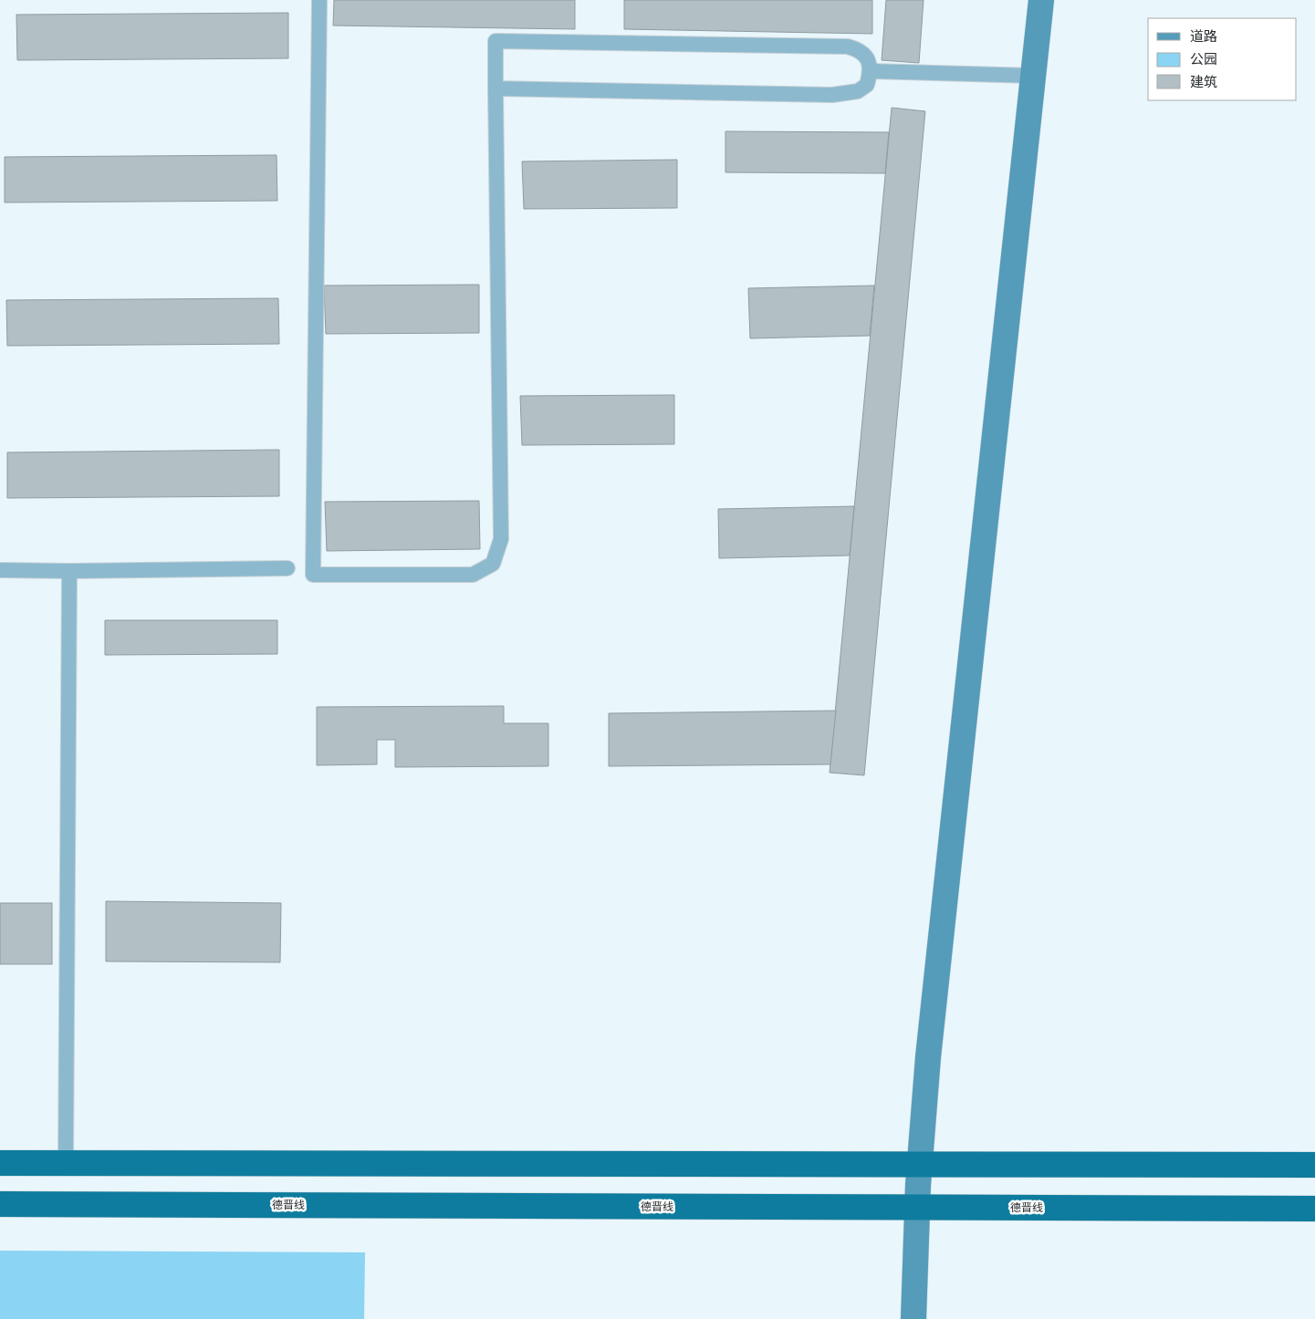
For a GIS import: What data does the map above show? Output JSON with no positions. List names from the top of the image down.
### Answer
{
  "streets": {
    "highway": ["德晋线"]
  },
  "legend": ["道路", "公园", "建筑"]
}
